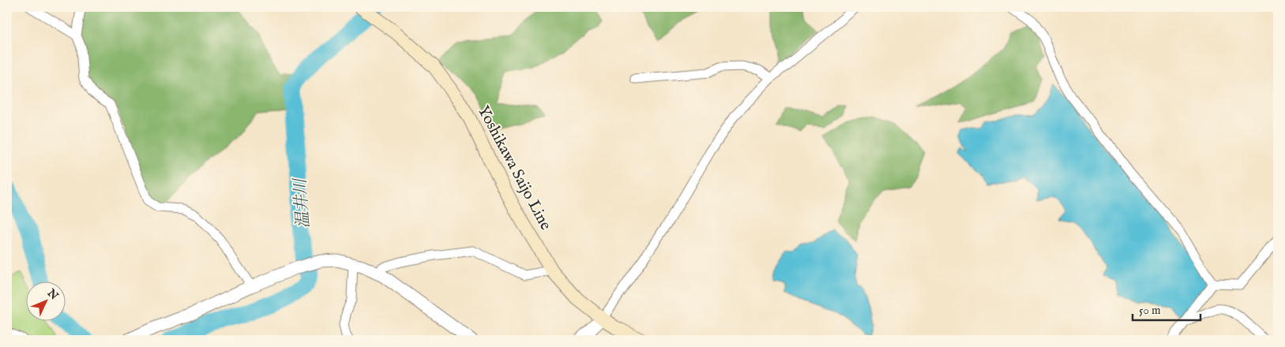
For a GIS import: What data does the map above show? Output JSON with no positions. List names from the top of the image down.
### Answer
{
  "streets": {
    "main road": ["Yoshikawa Saijo Line"]
  },
  "water": ["温井川"],
  "scale_bar": "50 m",
  "north": "top right"
}
